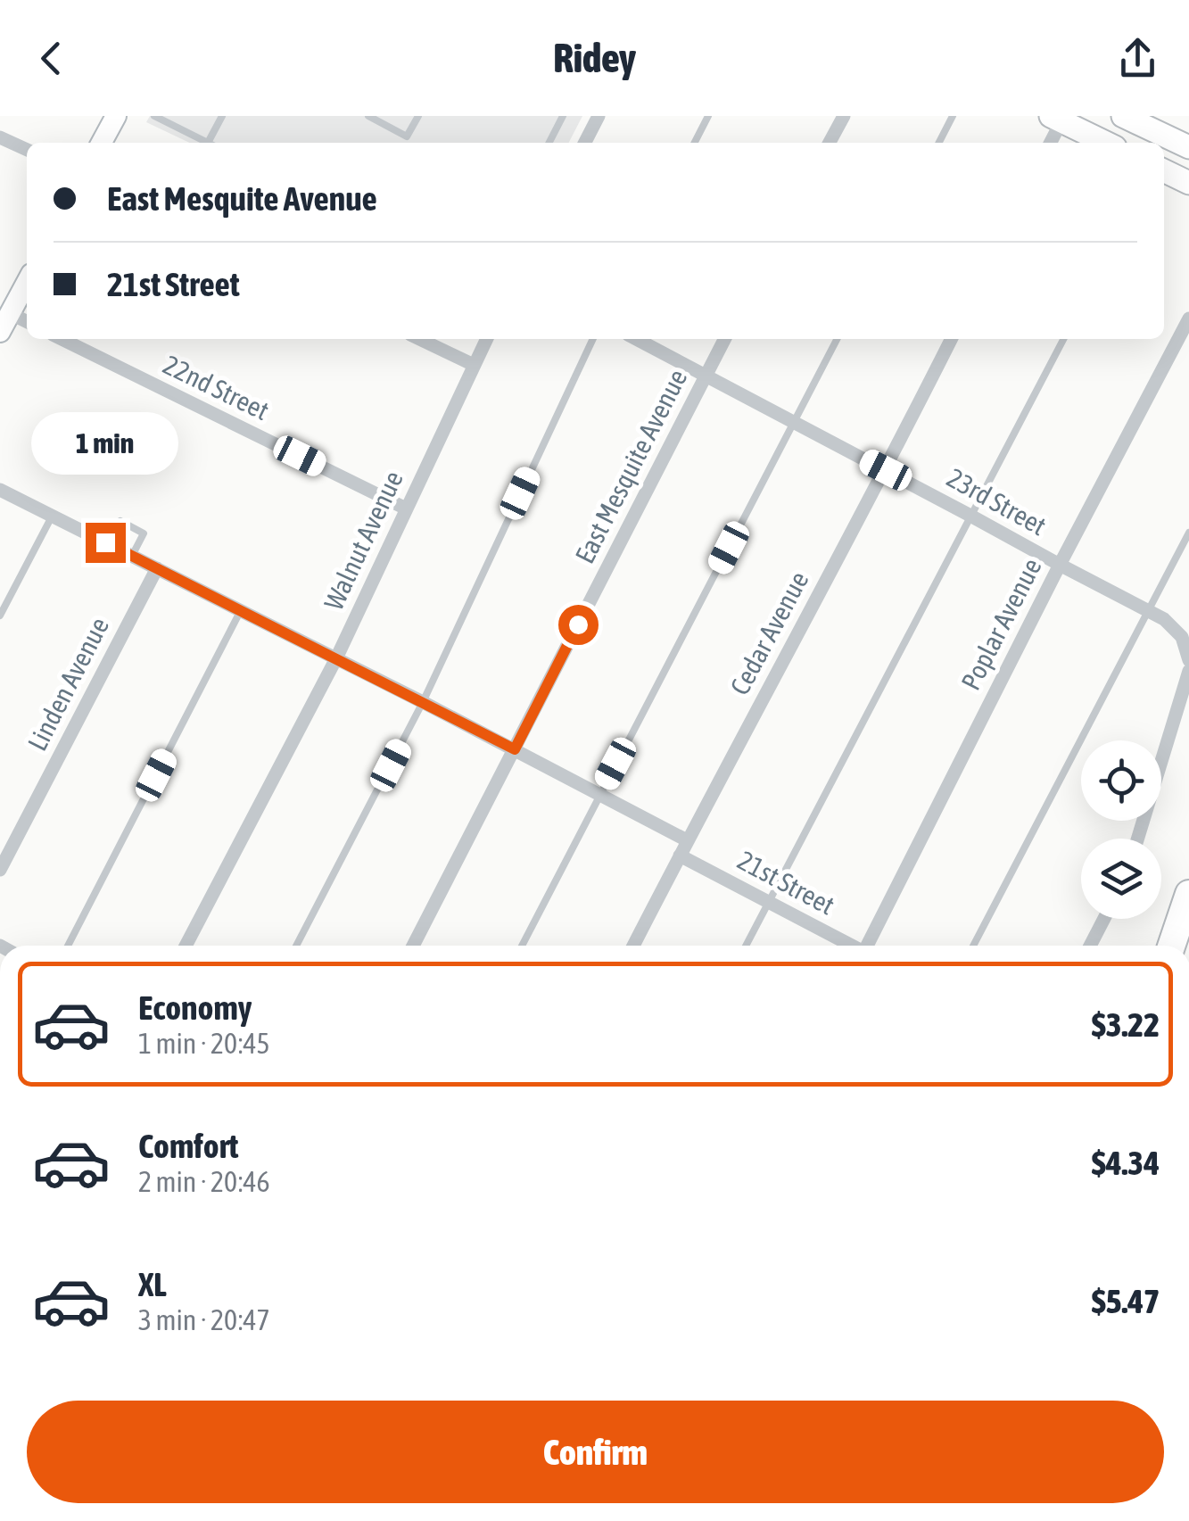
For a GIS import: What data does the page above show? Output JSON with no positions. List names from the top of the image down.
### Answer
{
  "streets": {
    "street": [
      "22nd Street",
      "East Mesquite Avenue",
      "23rd Street",
      "Walnut Avenue",
      "Poplar Avenue",
      "Cedar Avenue",
      "Linden Avenue",
      "21st Street"
    ]
  },
  "crossings": [
    ["22nd Street", "Walnut Avenue"],
    ["East Mesquite Avenue", "23rd Street"],
    ["23rd Street", "Poplar Avenue"],
    ["23rd Street", "Cedar Avenue"],
    ["Cedar Avenue", "21st Street"]
  ],
  "page": {
    "header": "Ridey",
    "banner": ["East Mesquite Avenue", "21st Street"],
    "bubble": "1 min",
    "list": [
      {
        "name": "Economy",
        "note": "1 min · 20:45",
        "value": "$3.22"
      },
      {
        "name": "Comfort",
        "note": "2 min · 20:46",
        "value": "$4.34"
      },
      {
        "name": "XL",
        "note": "3 min · 20:47",
        "value": "$5.47"
      }
    ],
    "buttons": "Confirm"
  }
}
